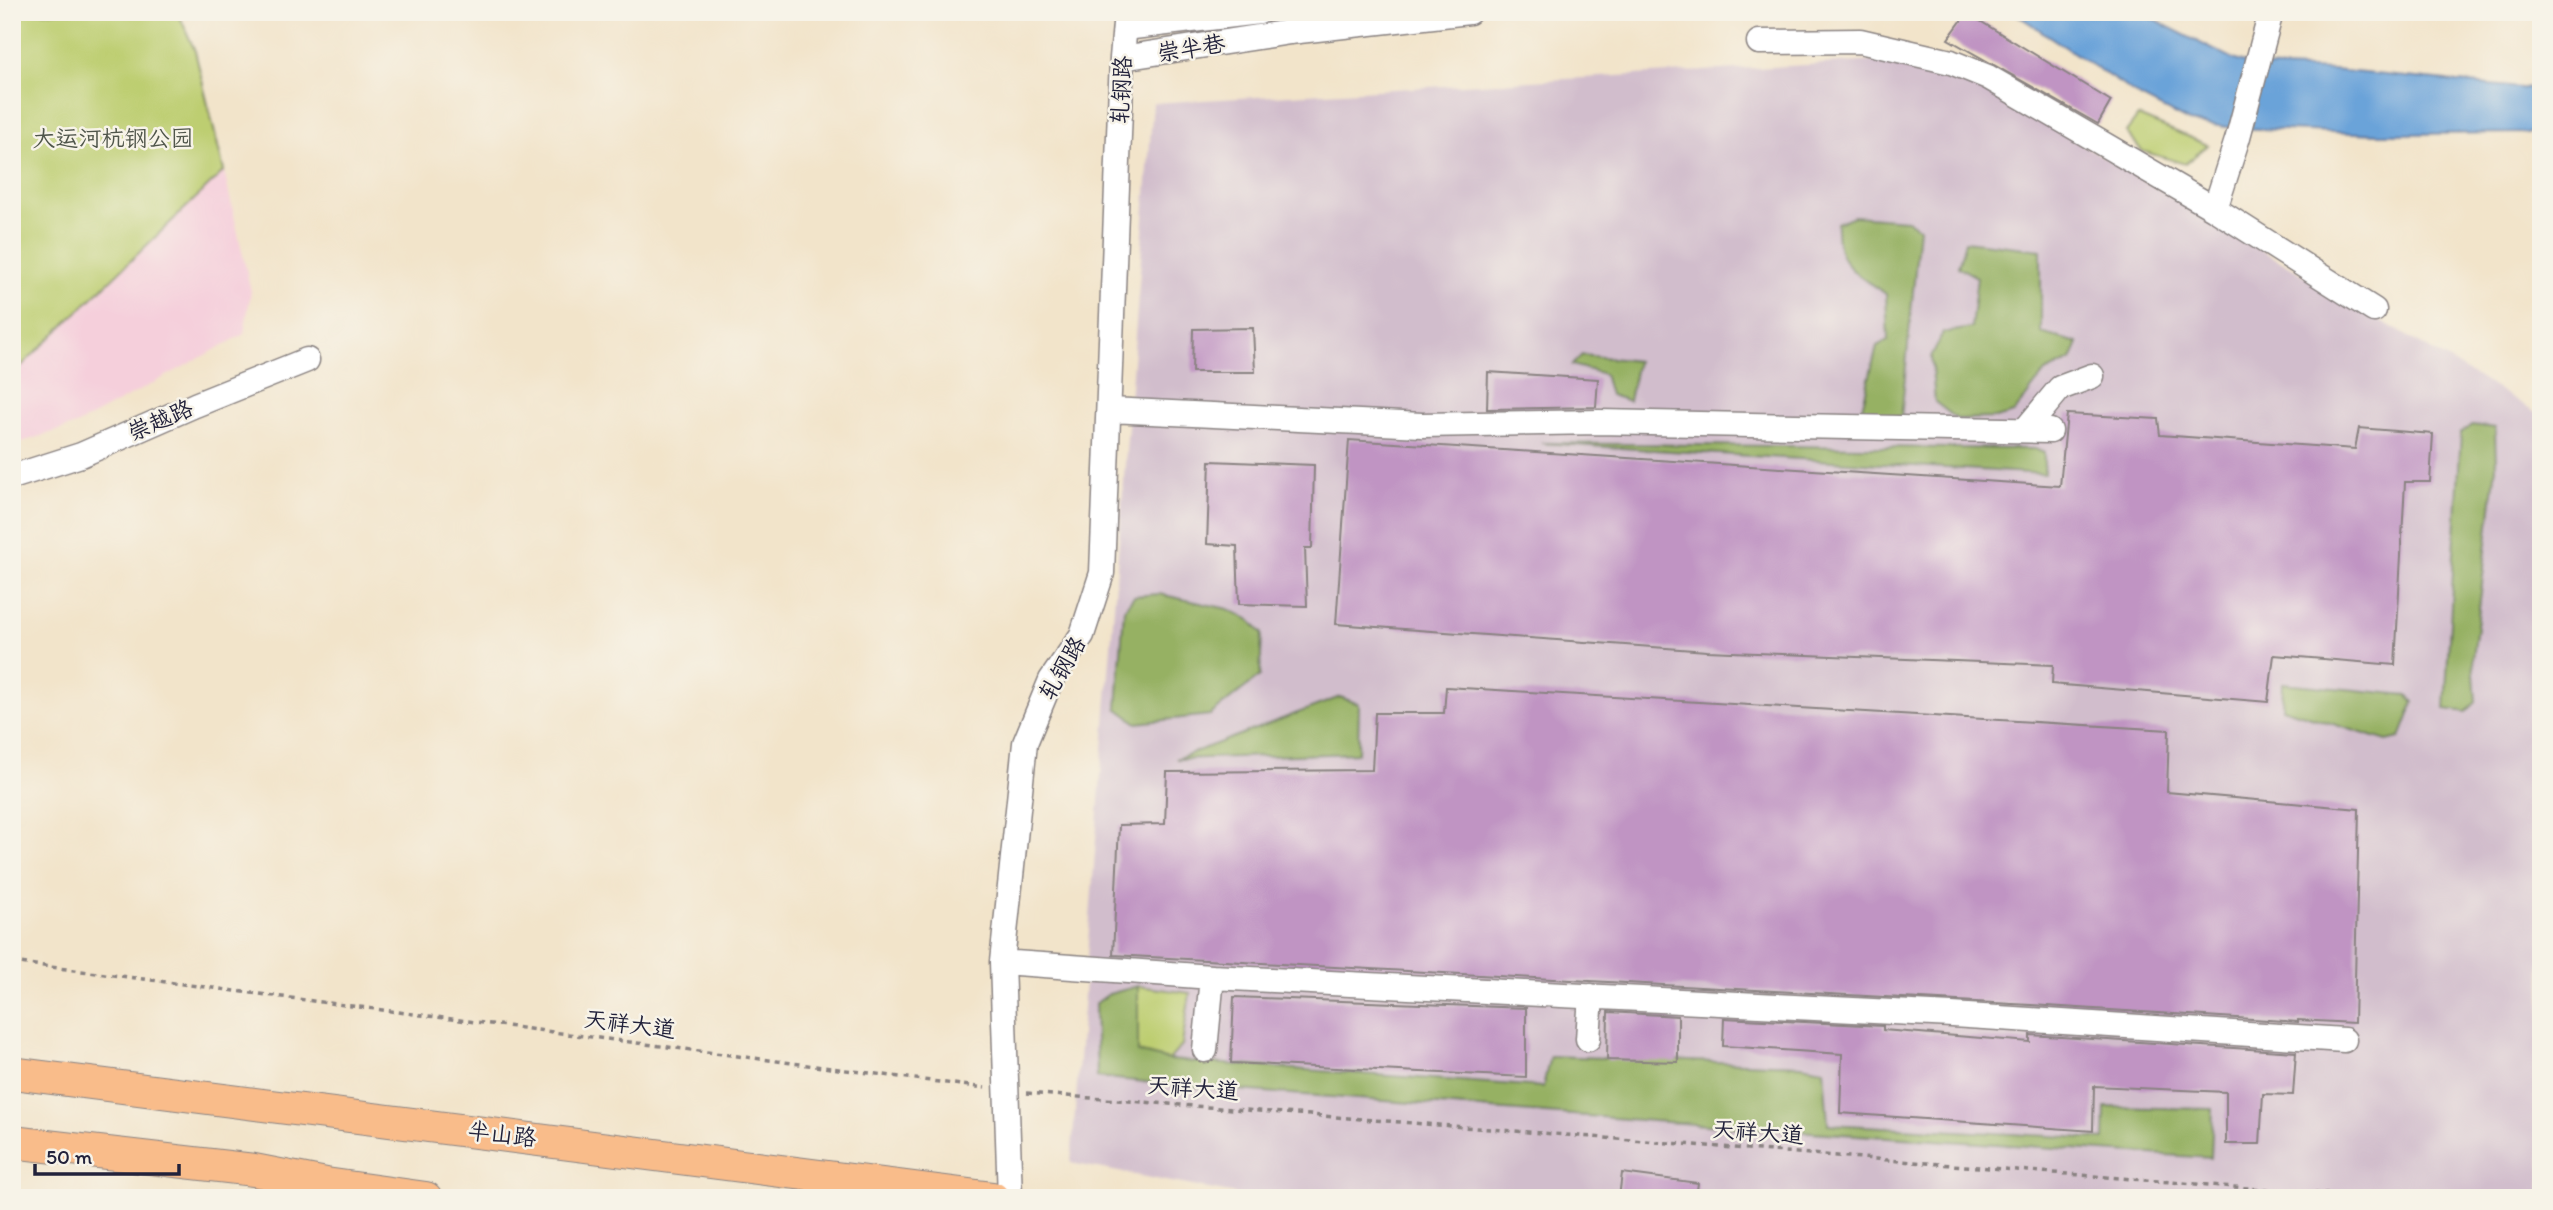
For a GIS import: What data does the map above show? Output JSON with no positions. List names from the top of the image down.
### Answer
{
  "streets": {
    "main road": ["半山路"],
    "street": ["崇半巷", "轧钢路", "崇越路"],
    "path": ["天祥大道"]
  },
  "crossings": [
    ["崇半巷", "轧钢路"],
    ["轧钢路", "天祥大道"]
  ],
  "parks": ["大运河杭钢公园"],
  "scale_bar": "50 m"
}
